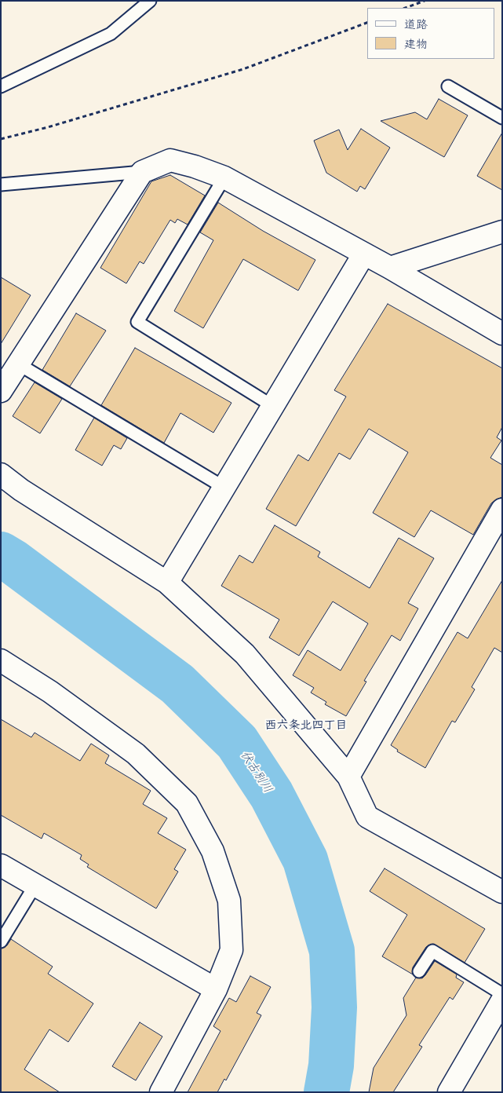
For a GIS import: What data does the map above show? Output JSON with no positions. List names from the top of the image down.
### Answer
{
  "districts": ["西六条北四丁目"],
  "water": ["伏古別川"],
  "legend": ["道路", "建物"]
}
